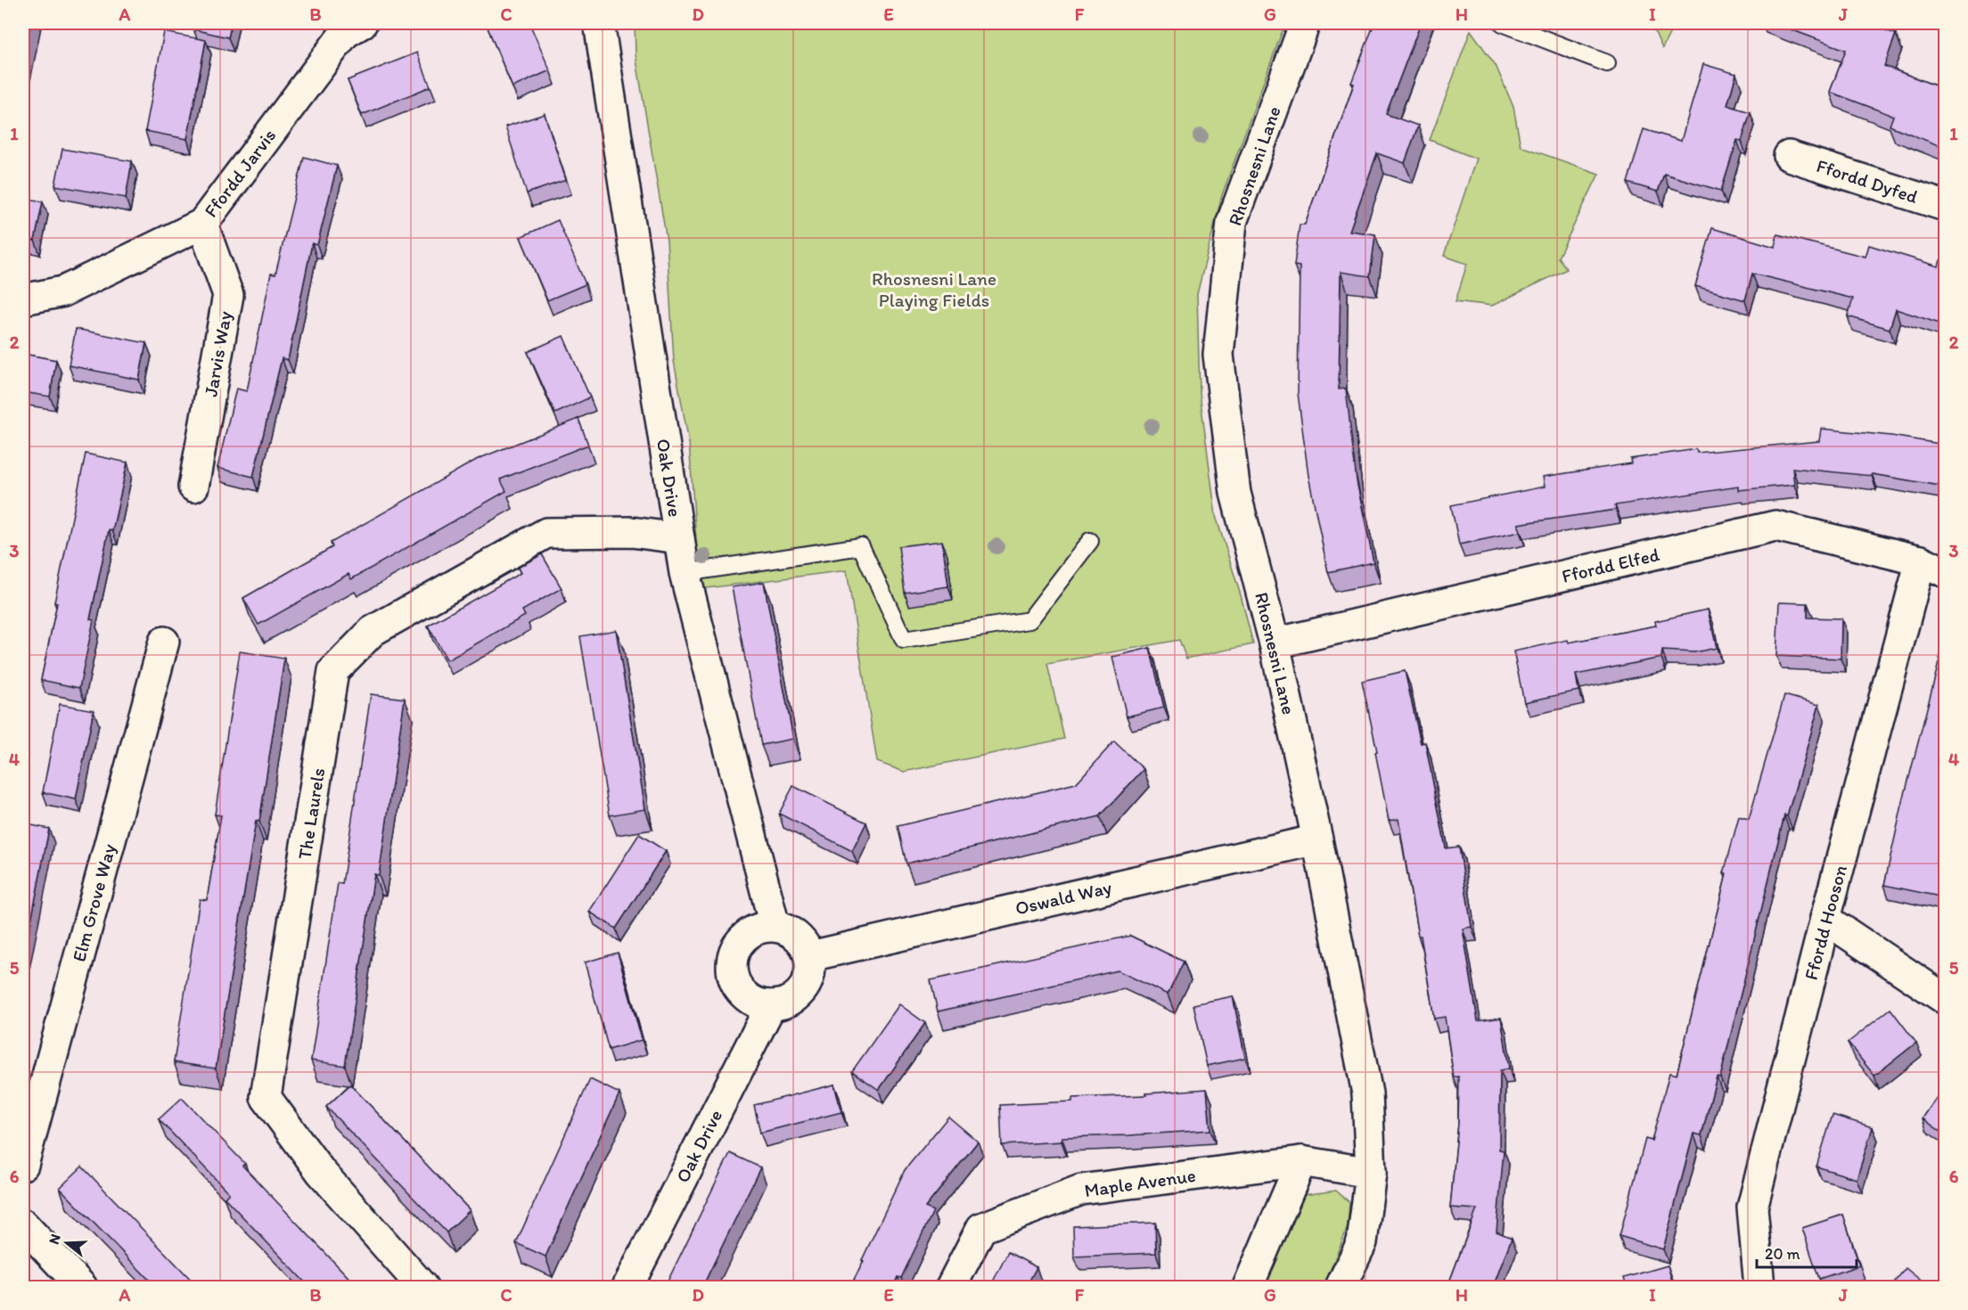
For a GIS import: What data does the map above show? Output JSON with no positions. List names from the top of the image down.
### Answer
{
  "streets": {
    "street": [
      "Rhosnesni Lane",
      "Ffordd Jarvis",
      "Ffordd Dyfed",
      "Jarvis Way",
      "Oak Drive",
      "Ffordd Elfed",
      "The Laurels",
      "Oswald Way",
      "Elm Grove Way",
      "Ffordd Hooson",
      "Maple Avenue"
    ]
  },
  "crossings": [
    ["Rhosnesni Lane", "Ffordd Elfed"],
    ["Rhosnesni Lane", "Oswald Way"],
    ["Rhosnesni Lane", "Maple Avenue"],
    ["Ffordd Jarvis", "Jarvis Way"],
    ["Oak Drive", "The Laurels"],
    ["Oak Drive", "Oswald Way"],
    ["Ffordd Elfed", "Ffordd Hooson"]
  ],
  "parks": ["Rhosnesni Lane Playing Fields"],
  "scale_bar": "20 m",
  "north": "left",
  "grid": {
    "columns": [
      "A",
      "B",
      "C",
      "D",
      "E",
      "F",
      "G",
      "H",
      "I",
      "J"
    ],
    "rows": [
      "1",
      "2",
      "3",
      "4",
      "5",
      "6"
    ]
  }
}
